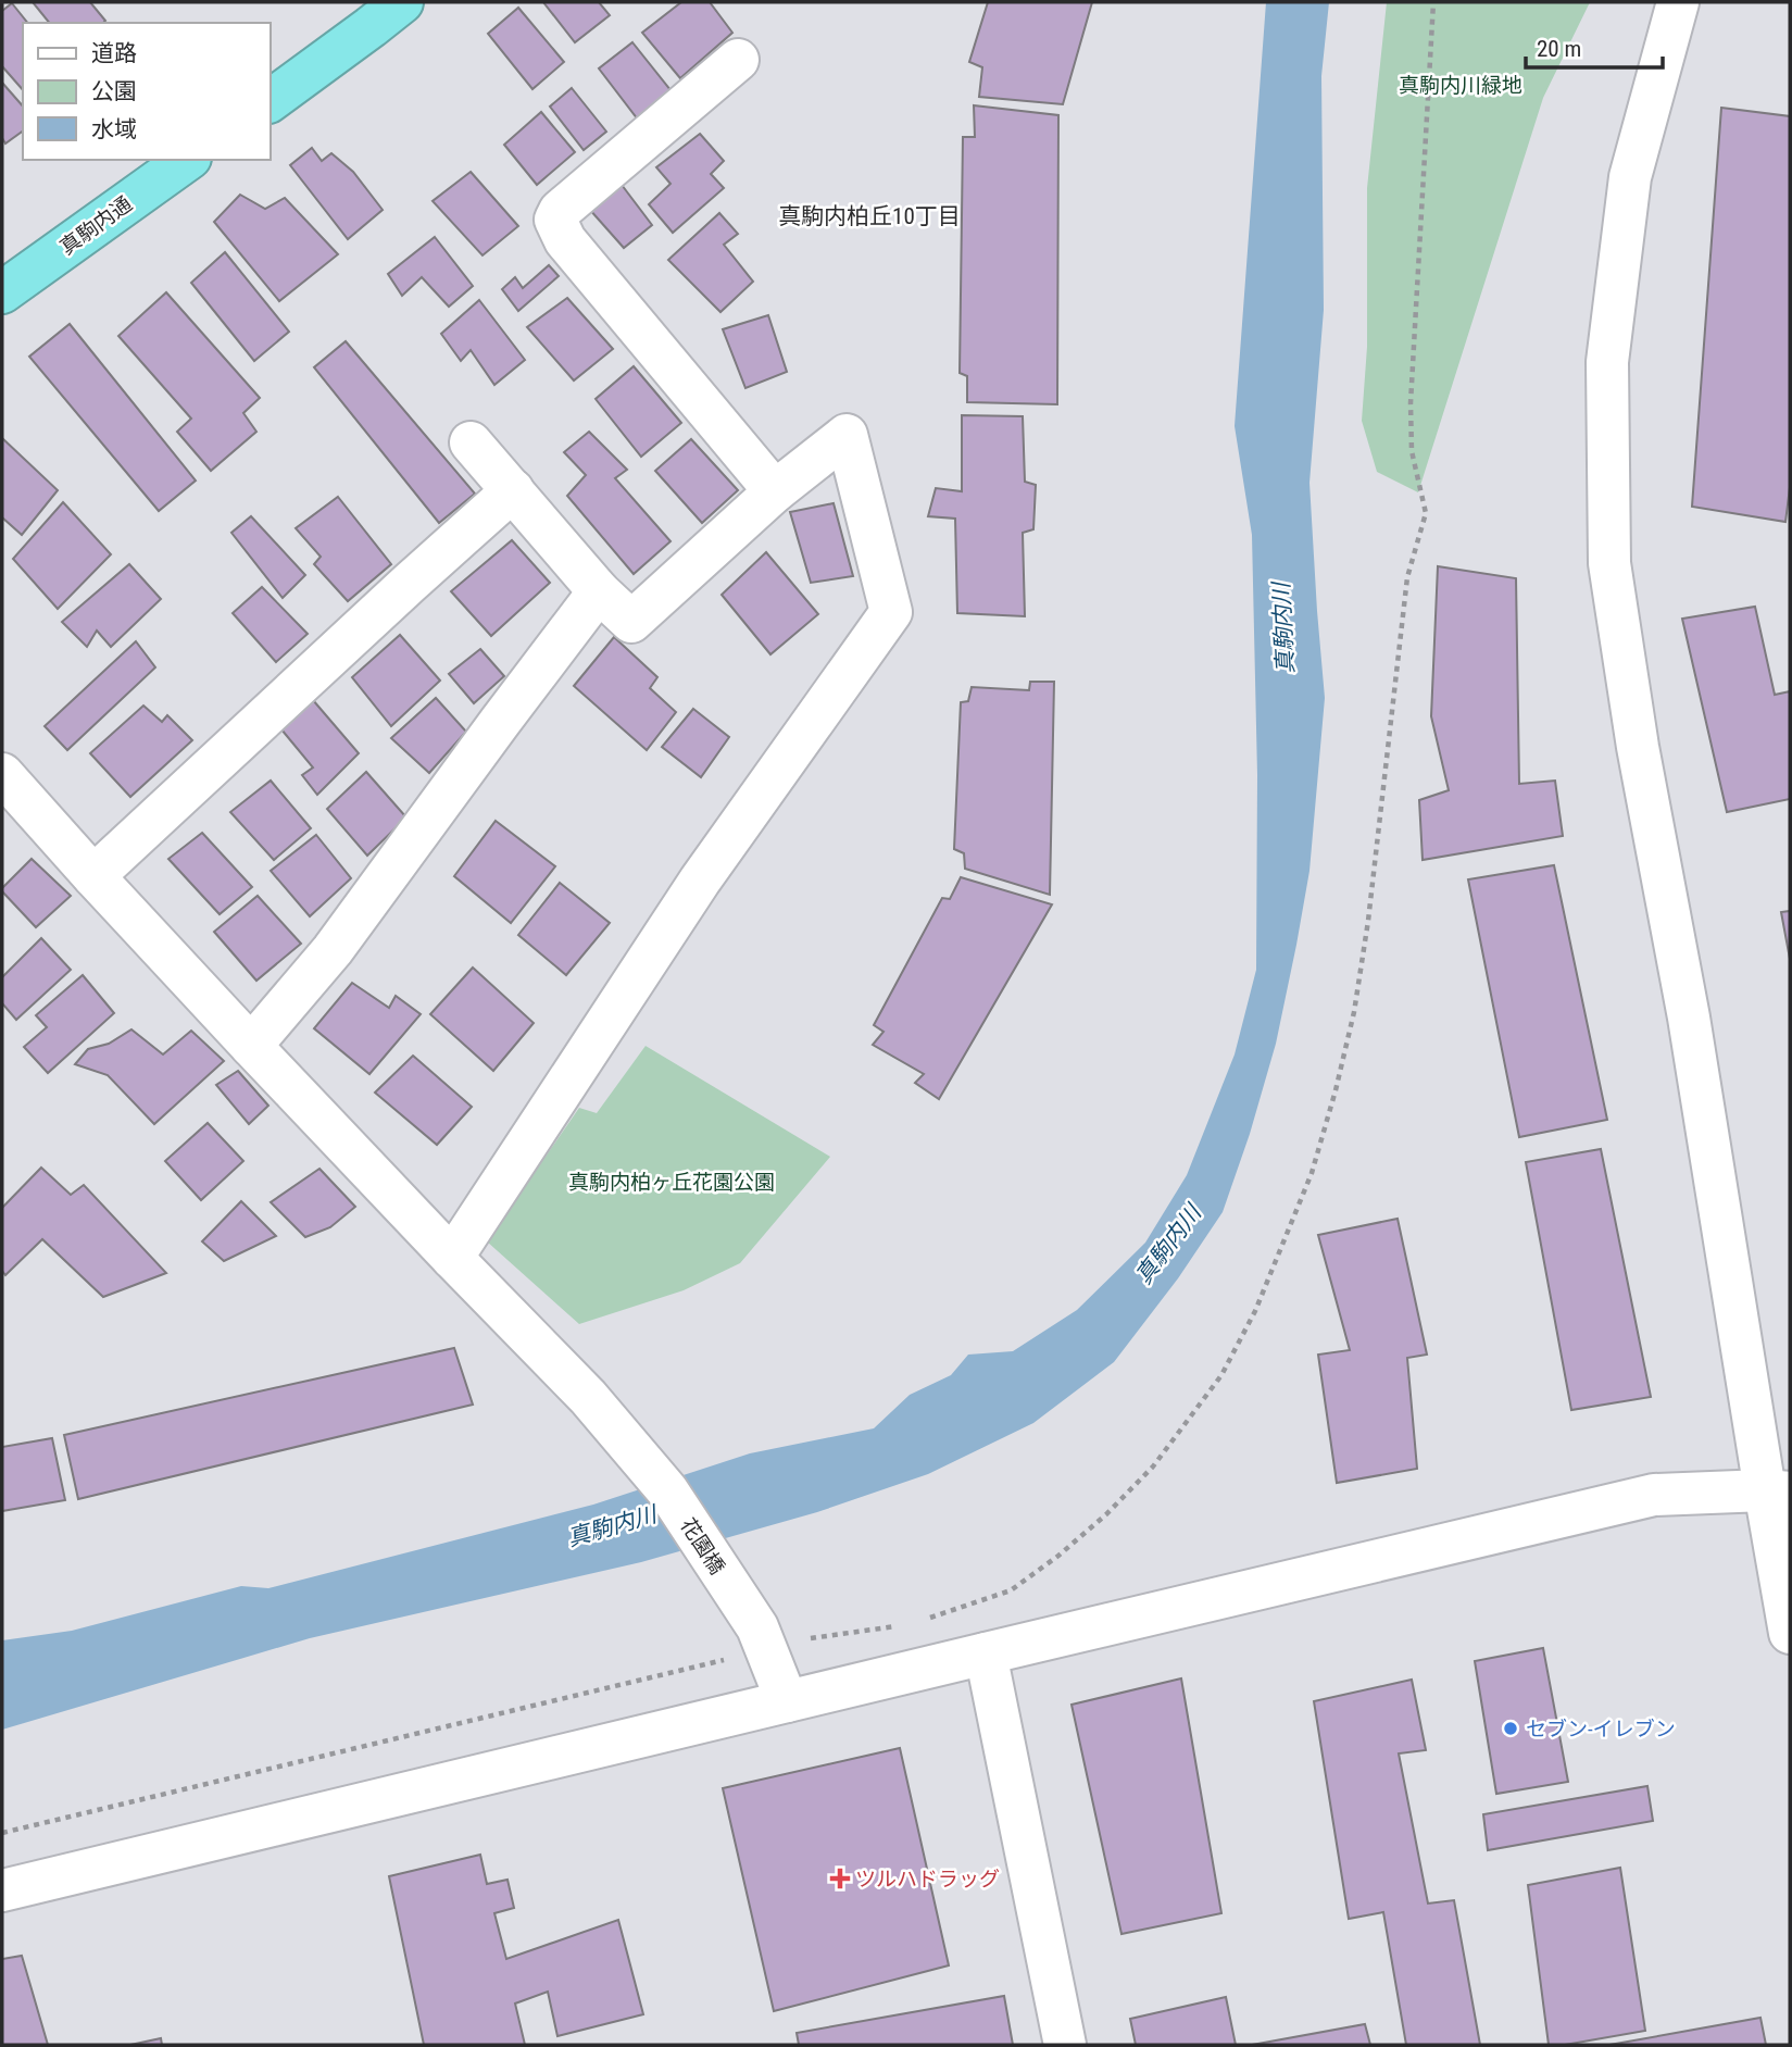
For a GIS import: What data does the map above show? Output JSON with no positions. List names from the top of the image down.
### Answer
{
  "streets": {
    "highway": ["真駒内通"],
    "street": ["花園橋"]
  },
  "districts": ["真駒内柏丘10丁目"],
  "water": ["真駒内川"],
  "parks": ["真駒内川緑地", "真駒内柏ヶ丘花園公園"],
  "places": {
    "other": ["セブン-イレブン"],
    "health": ["ツルハドラッグ"]
  },
  "legend": ["道路", "公園", "水域"],
  "scale_bar": "20 m"
}
